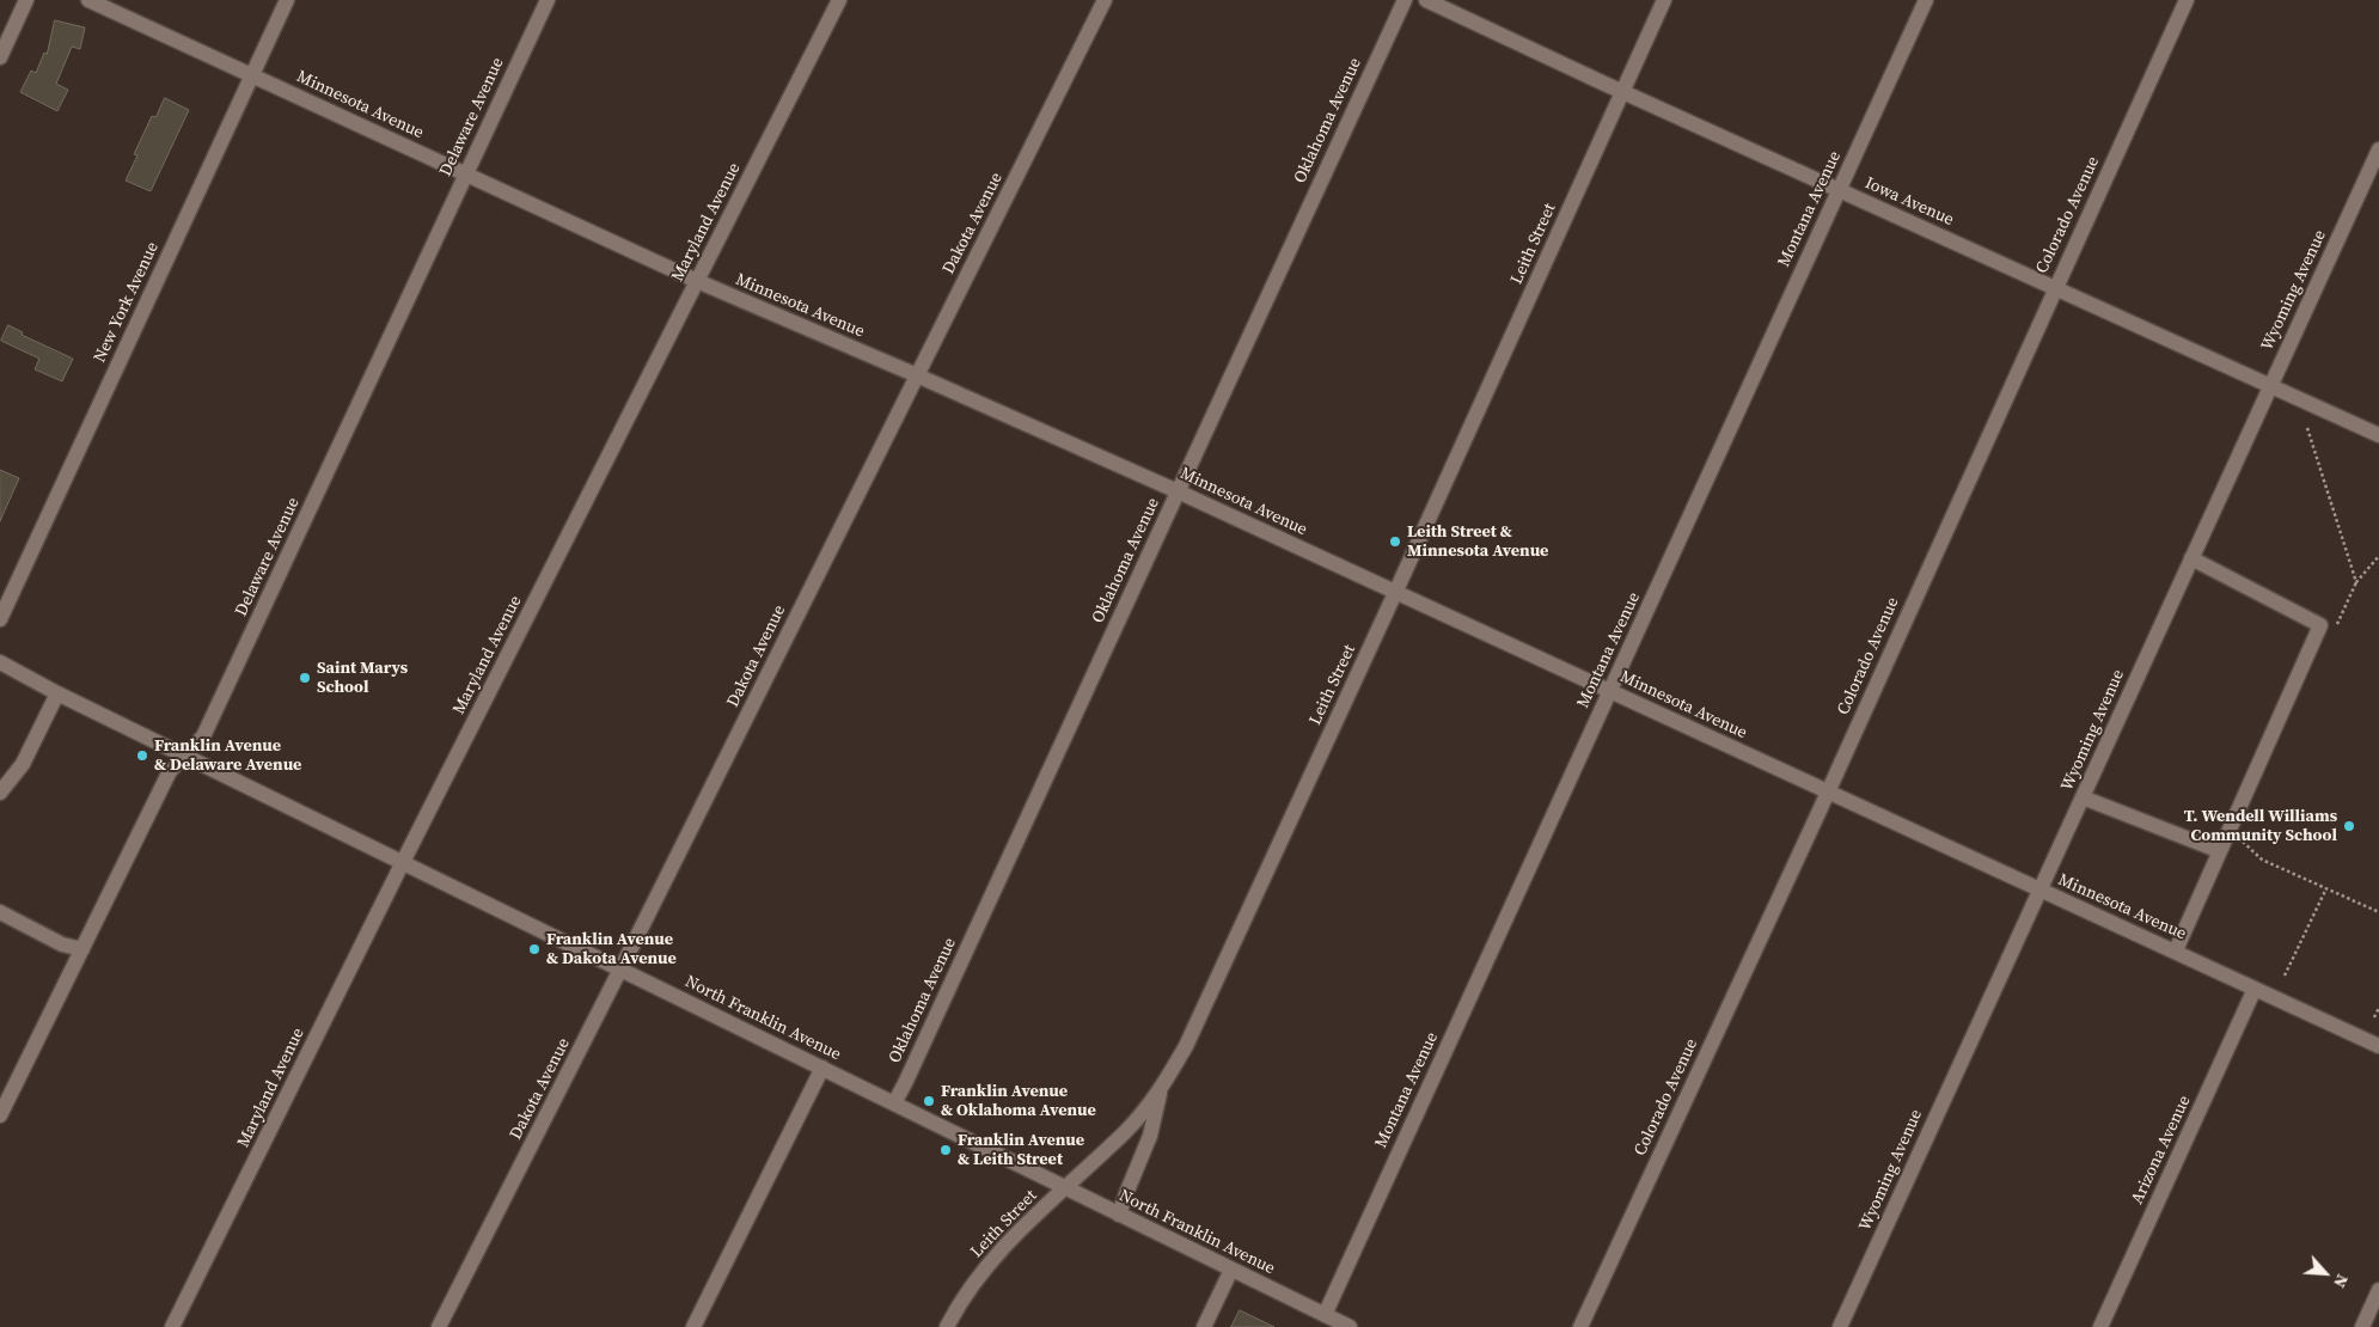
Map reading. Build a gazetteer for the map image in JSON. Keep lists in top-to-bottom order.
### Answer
{
  "streets": {
    "street": [
      "Minnesota Avenue",
      "Delaware Avenue",
      "Oklahoma Avenue",
      "Iowa Avenue",
      "Montana Avenue",
      "Colorado Avenue",
      "Maryland Avenue",
      "Dakota Avenue",
      "Leith Street",
      "Wyoming Avenue",
      "New York Avenue",
      "North Franklin Avenue",
      "Arizona Avenue"
    ]
  },
  "crossings": [
    ["Minnesota Avenue", "Delaware Avenue"],
    ["Minnesota Avenue", "Oklahoma Avenue"],
    ["Minnesota Avenue", "Montana Avenue"],
    ["Minnesota Avenue", "Colorado Avenue"],
    ["Minnesota Avenue", "Maryland Avenue"],
    ["Minnesota Avenue", "Dakota Avenue"],
    ["Minnesota Avenue", "Leith Street"],
    ["Minnesota Avenue", "Wyoming Avenue"],
    ["Minnesota Avenue", "New York Avenue"],
    ["Minnesota Avenue", "Arizona Avenue"],
    ["Delaware Avenue", "North Franklin Avenue"],
    ["Oklahoma Avenue", "North Franklin Avenue"],
    ["Iowa Avenue", "Montana Avenue"],
    ["Iowa Avenue", "Colorado Avenue"],
    ["Iowa Avenue", "Leith Street"],
    ["Iowa Avenue", "Wyoming Avenue"],
    ["Montana Avenue", "North Franklin Avenue"],
    ["Maryland Avenue", "North Franklin Avenue"],
    ["Dakota Avenue", "North Franklin Avenue"],
    ["Leith Street", "North Franklin Avenue"]
  ],
  "places": [
    "Leith Street & Minnesota Avenue",
    "Saint Marys School",
    "Franklin Avenue & Delaware Avenue",
    "T. Wendell Williams Community School",
    "Franklin Avenue & Dakota Avenue",
    "Franklin Avenue & Oklahoma Avenue",
    "Franklin Avenue & Leith Street"
  ],
  "north": "bottom right"
}
